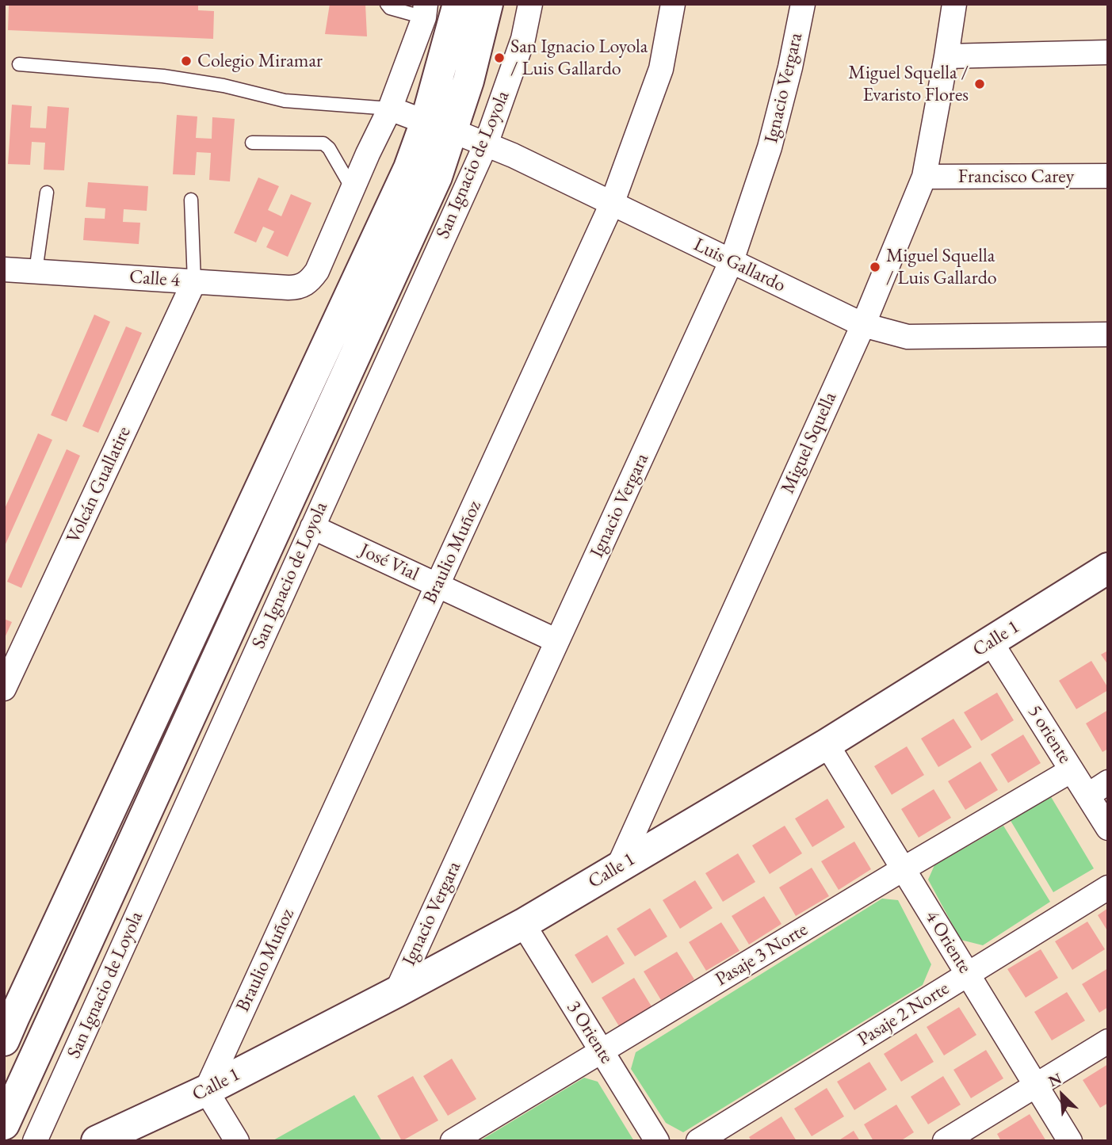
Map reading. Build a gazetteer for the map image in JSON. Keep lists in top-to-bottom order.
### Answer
{
  "streets": {
    "main road": ["San Ignacio de Loyola", "Calle 1"],
    "street": [
      "Ignacio Vergara",
      "Francisco Carey",
      "Luis Gallardo",
      "Calle 4",
      "Miguel Squella",
      "Volcán Guallatire",
      "Braulio Muñoz",
      "José Vial",
      "5 oriente",
      "4 Oriente",
      "Pasaje 3 Norte",
      "Pasaje 2 Norte",
      "3 Oriente"
    ]
  },
  "crossings": [
    ["Ignacio Vergara", "Luis Gallardo"],
    ["Ignacio Vergara", "José Vial"],
    ["Ignacio Vergara", "Calle 1"],
    ["San Ignacio de Loyola", "Luis Gallardo"],
    ["San Ignacio de Loyola", "José Vial"],
    ["Francisco Carey", "Miguel Squella"],
    ["Luis Gallardo", "Miguel Squella"],
    ["Luis Gallardo", "Braulio Muñoz"],
    ["Calle 4", "Volcán Guallatire"],
    ["Miguel Squella", "Calle 1"],
    ["Braulio Muñoz", "José Vial"],
    ["Braulio Muñoz", "Calle 1"],
    ["Calle 1", "5 oriente"],
    ["Calle 1", "4 Oriente"],
    ["Calle 1", "3 Oriente"],
    ["5 oriente", "Pasaje 3 Norte"],
    ["4 Oriente", "Pasaje 3 Norte"],
    ["4 Oriente", "Pasaje 2 Norte"],
    ["Pasaje 3 Norte", "3 Oriente"]
  ],
  "places": [
    "San Ignacio Loyola / Luis Gallardo",
    "Colegio Miramar",
    "Miguel Squella / Evaristo Flores",
    "Miguel Squella / Luis Gallardo"
  ],
  "north": "top left"
}
